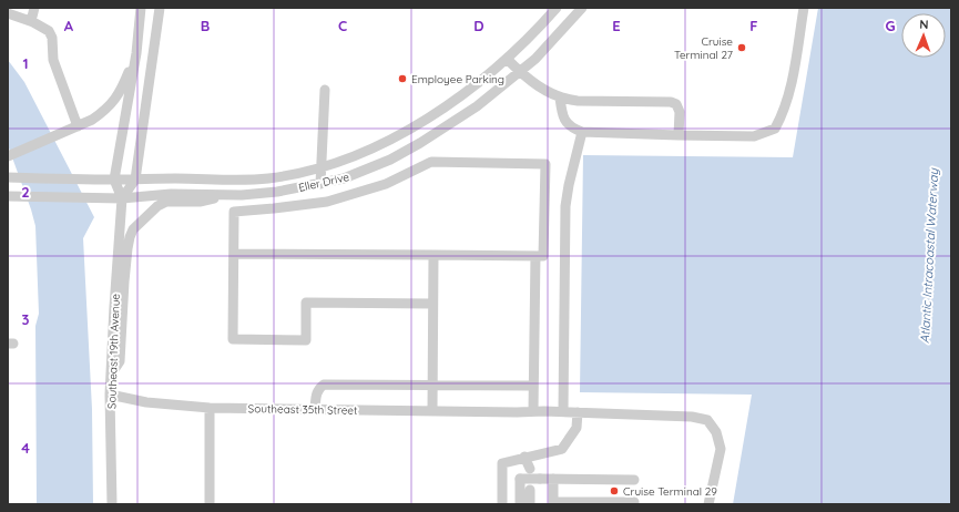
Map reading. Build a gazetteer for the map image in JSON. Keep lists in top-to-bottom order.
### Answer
{
  "streets": {
    "street": ["Eller Drive", "Southeast 19th Avenue", "Southeast 35th Street"]
  },
  "crossings": [
    ["Eller Drive", "Southeast 19th Avenue"],
    ["Southeast 19th Avenue", "Southeast 35th Street"]
  ],
  "water": ["Atlantic Intracoastal Waterway"],
  "places": ["Cruise Terminal 27", "Employee Parking", "Cruise Terminal 29"],
  "north": "top",
  "grid": {
    "columns": [
      "A",
      "B",
      "C",
      "D",
      "E",
      "F",
      "G"
    ],
    "rows": [
      "1",
      "2",
      "3",
      "4"
    ]
  }
}
